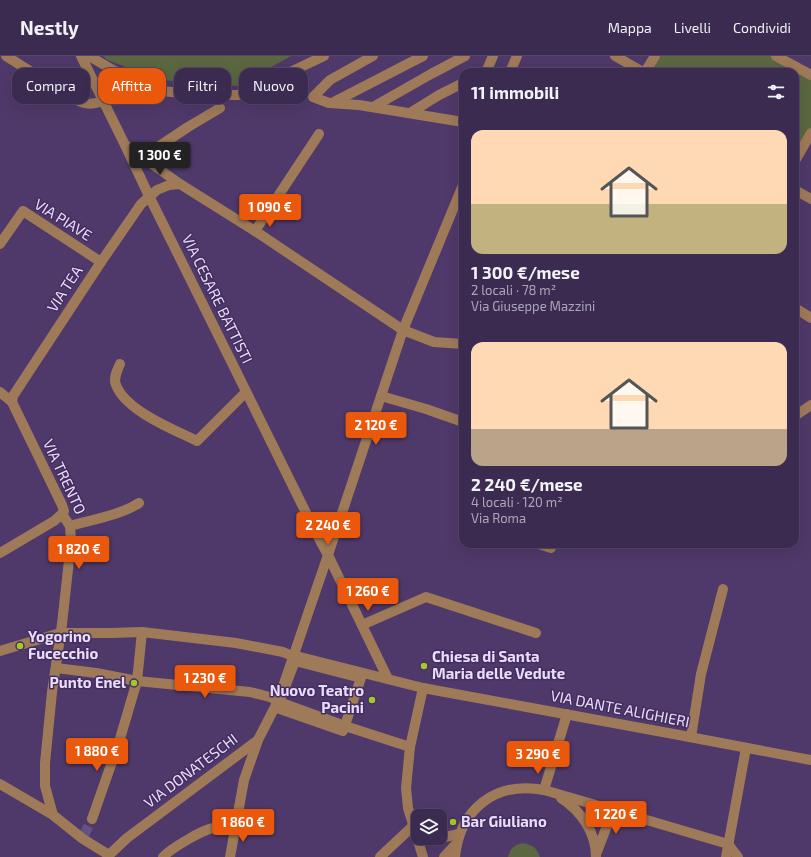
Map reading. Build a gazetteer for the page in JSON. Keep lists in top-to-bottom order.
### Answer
{
  "streets": {
    "street": [
      "VIA PIAVE",
      "VIA TEA",
      "VIA CESARE BATTISTI",
      "VIA TRENTO",
      "VIA DANTE ALIGHIERI",
      "VIA DONATESCHI"
    ]
  },
  "crossings": [
    ["VIA PIAVE", "VIA TEA"],
    ["VIA TEA", "VIA CESARE BATTISTI"],
    ["VIA TEA", "VIA TRENTO"],
    ["VIA CESARE BATTISTI", "VIA DANTE ALIGHIERI"],
    ["VIA TRENTO", "VIA DANTE ALIGHIERI"]
  ],
  "places": [
    "Yogorino Fucecchio",
    "Chiesa di Santa Maria delle Vedute",
    "Punto Enel",
    "Nuovo Teatro Pacini",
    "Bar Giuliano"
  ],
  "page": {
    "header": "Nestly",
    "nav": ["Mappa", "Livelli", "Condividi"],
    "chip": [
      "Compra",
      "Affitta",
      "Filtri",
      "Nuovo"
    ],
    "heading": "11 immobili",
    "list": [
      {
        "name": "1 300 €/mese",
        "note": "2 locali · 78 m² · Via Giuseppe Mazzini"
      },
      {
        "name": "2 240 €/mese",
        "note": "4 locali · 120 m² · Via Roma"
      }
    ],
    "price": [
      "1 300 €",
      "1 090 €",
      "2 120 €",
      "2 240 €",
      "1 820 €",
      "1 260 €",
      "1 230 €",
      "1 880 €",
      "3 290 €",
      "1 220 €",
      "1 860 €"
    ]
  }
}
